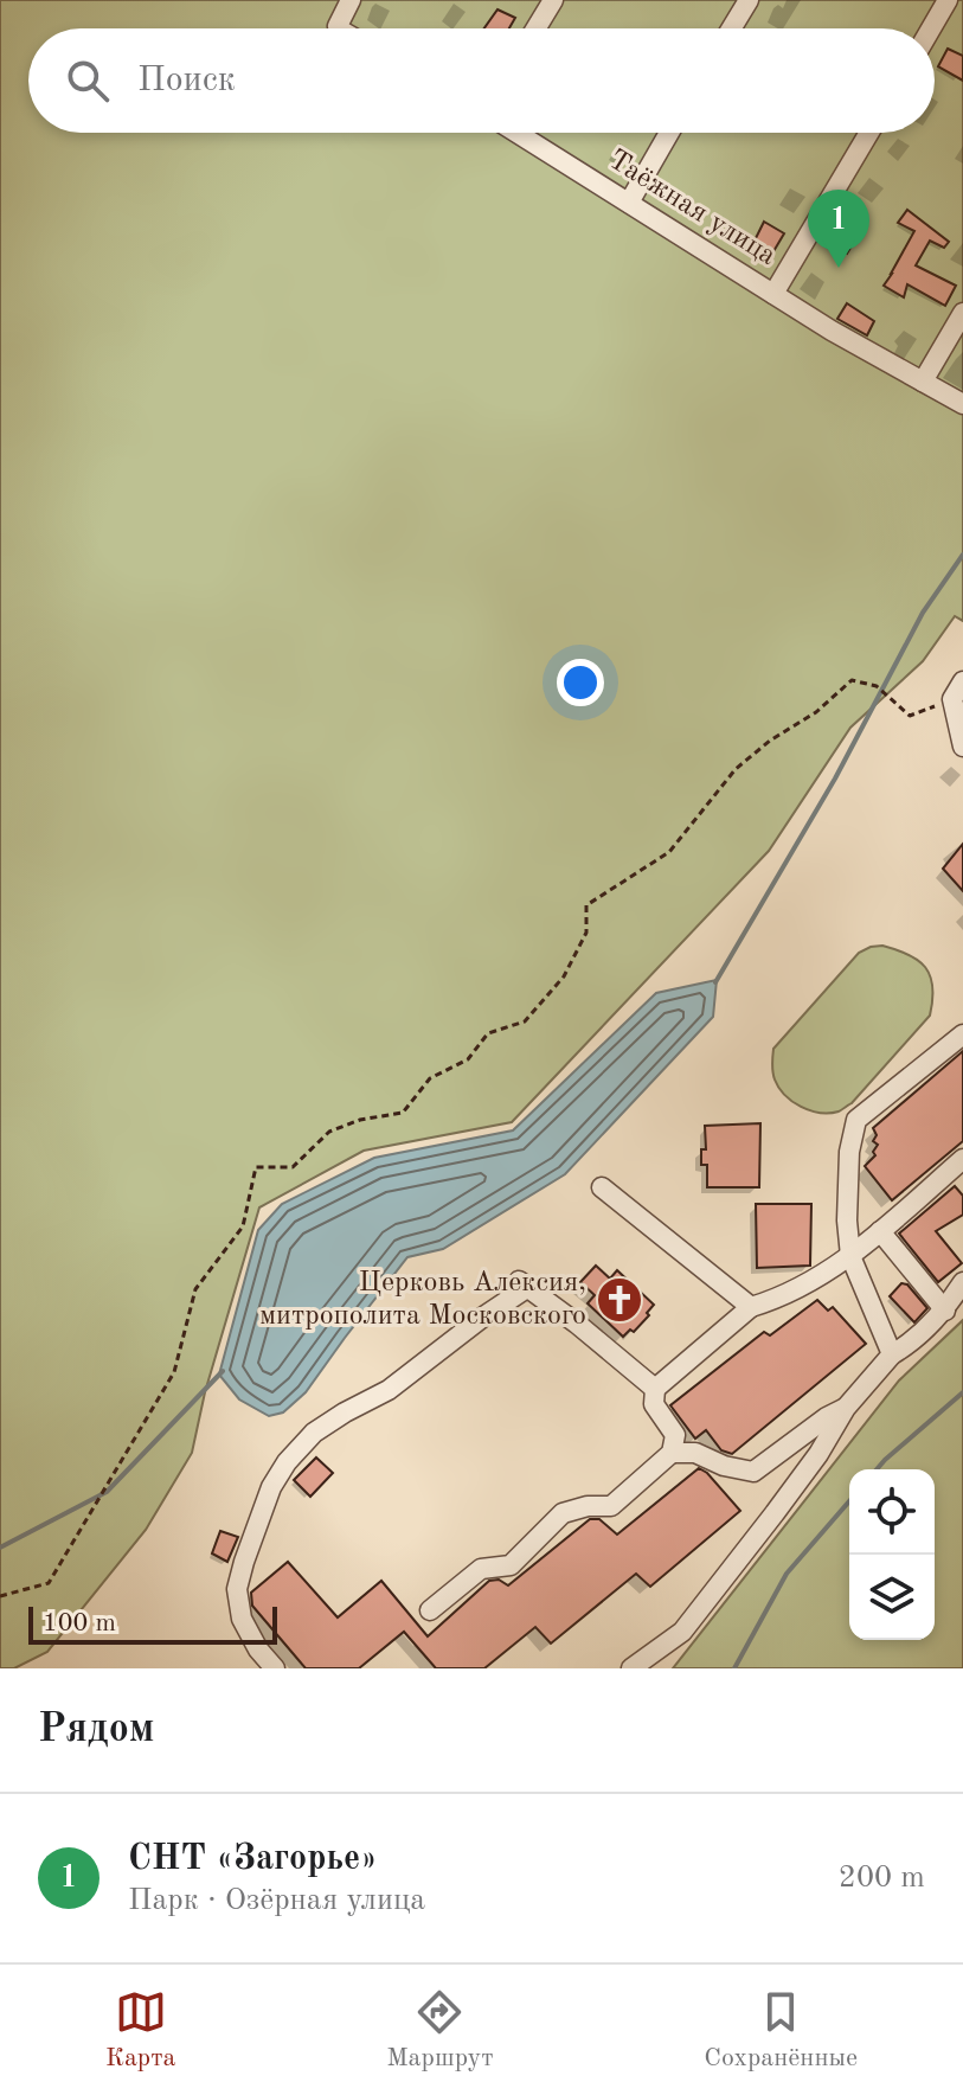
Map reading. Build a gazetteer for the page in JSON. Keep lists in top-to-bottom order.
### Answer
{
  "streets": {
    "street": ["Таёжная улица"]
  },
  "places": {
    "church": ["Церковь Алексия, митрополита Московского"]
  },
  "scale_bar": "100 m",
  "page": {
    "search": "Поиск",
    "pins": "1",
    "scale": "100 m",
    "heading": "Рядом",
    "list": [
      {
        "mark": "1",
        "name": "СНТ «Загорье»",
        "note": "Парк · Озёрная улица",
        "value": "200 m"
      }
    ],
    "nav": ["Карта", "Маршрут", "Сохранённые"]
  }
}
